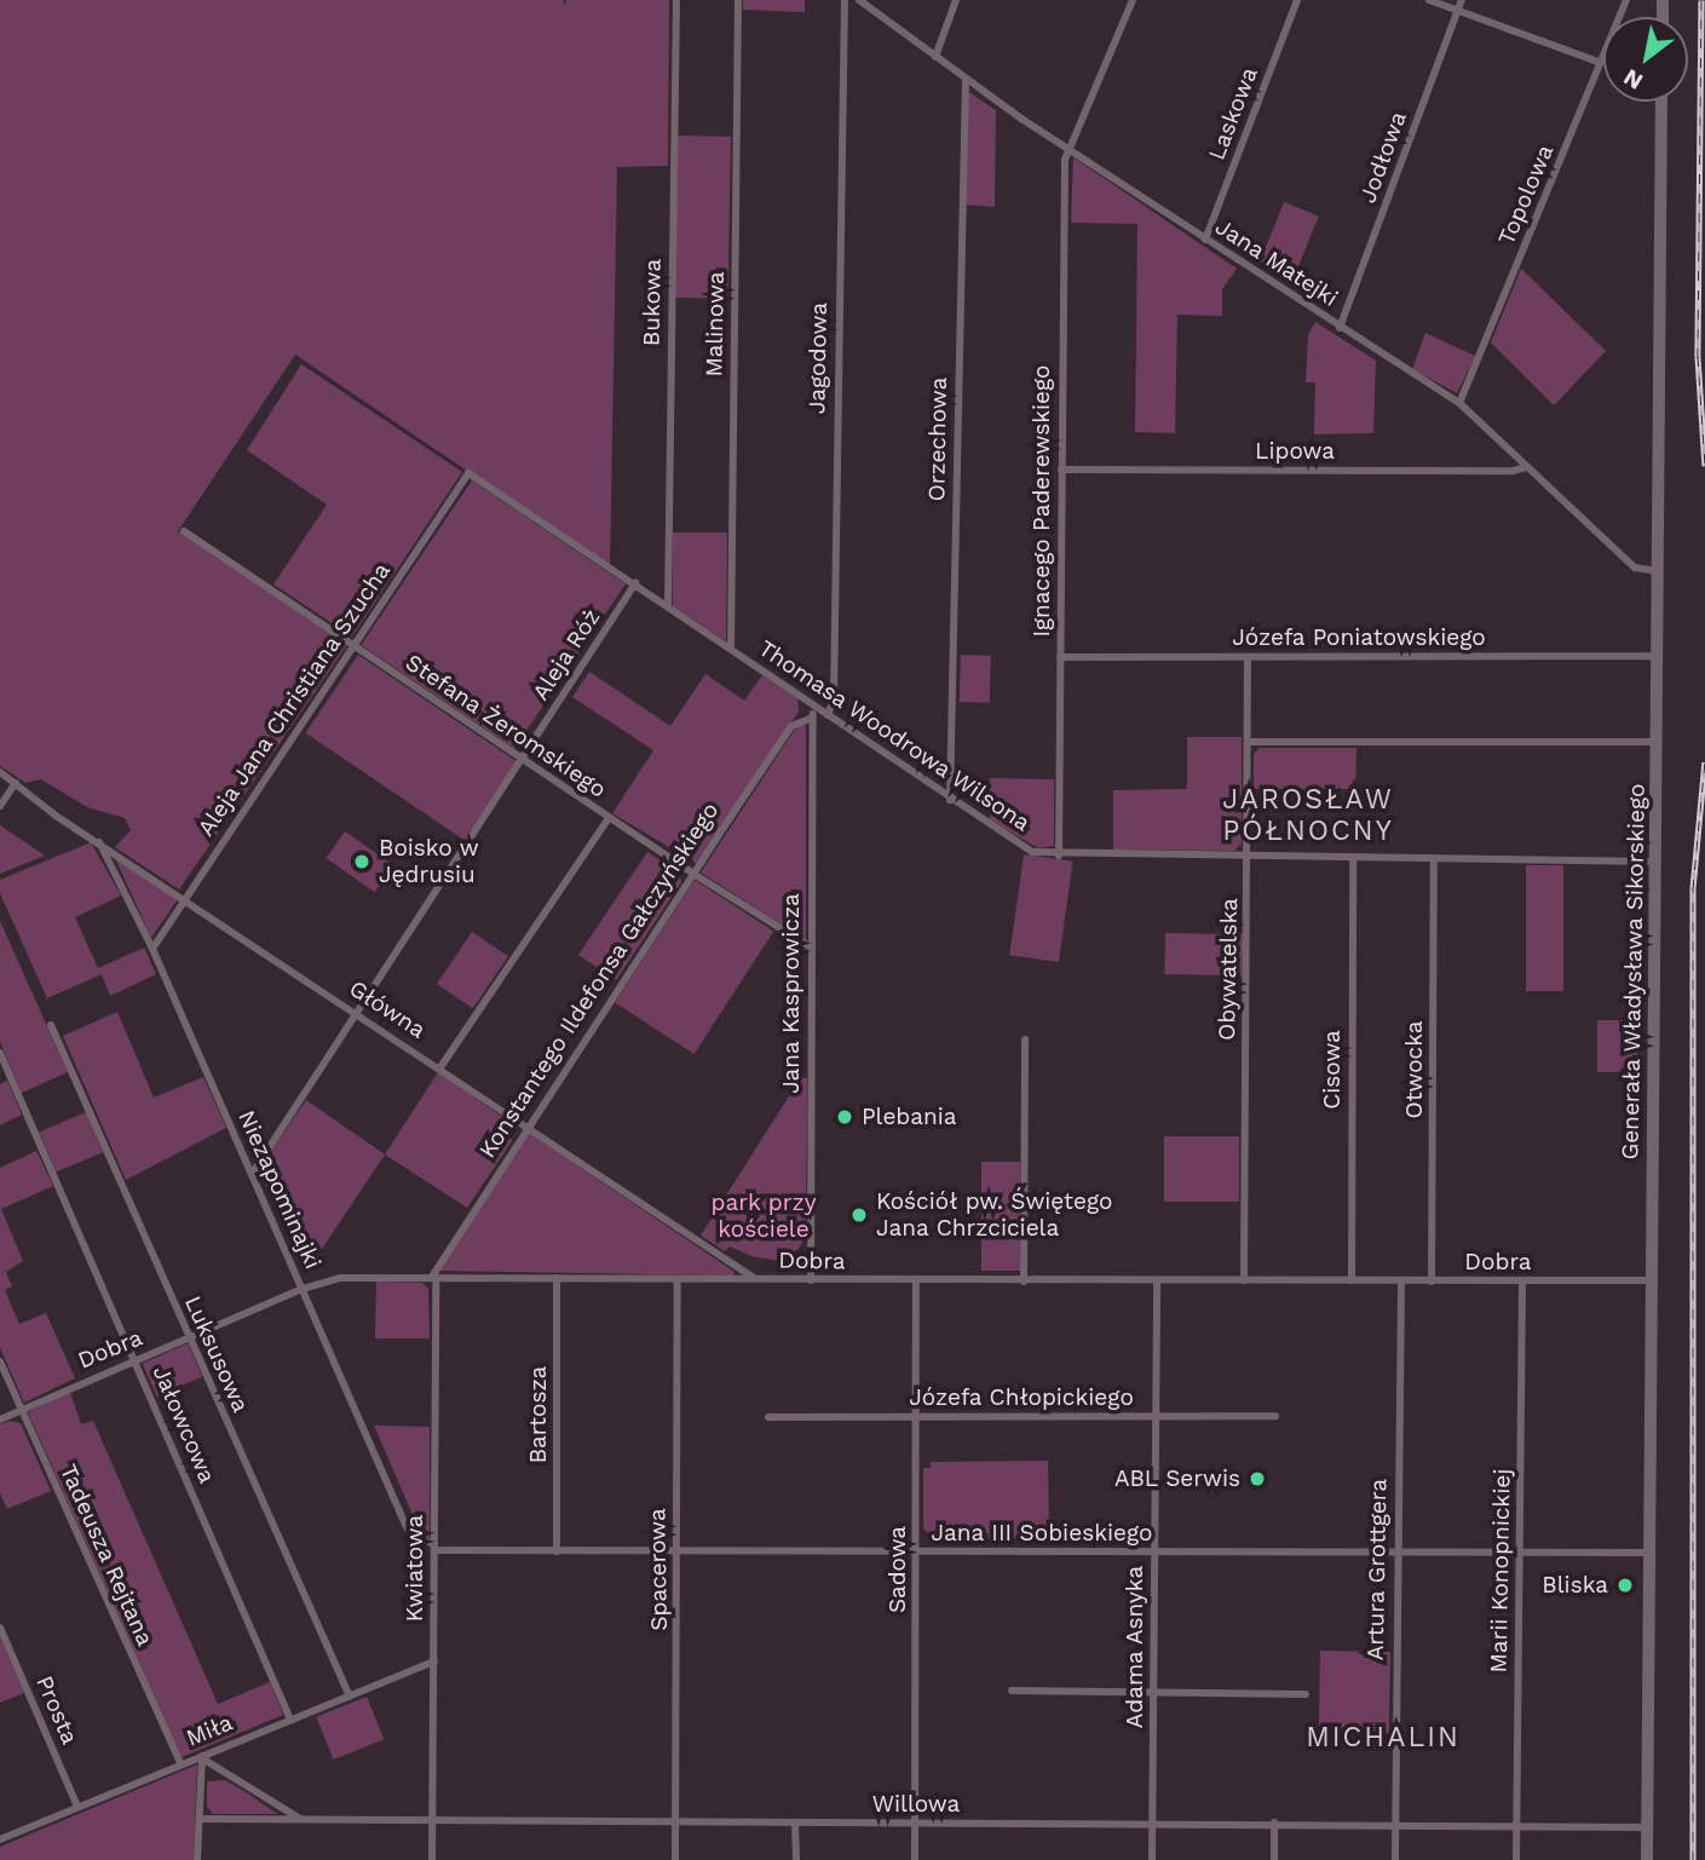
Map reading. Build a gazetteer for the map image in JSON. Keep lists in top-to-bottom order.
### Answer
{
  "streets": {
    "main road": ["Generała Władysława Sikorskiego"],
    "street": [
      "Laskowa",
      "Jodłowa",
      "Topolowa",
      "Jana Matejki",
      "Bukowa",
      "Malinowa",
      "Jagodowa",
      "Orzechowa",
      "Lipowa",
      "Ignacego Paderewskiego",
      "Józefa Poniatowskiego",
      "Aleja Róż",
      "Aleja Jana Christiana Szucha",
      "Stefana Żeromskiego",
      "Thomasa Woodrowa Wilsona",
      "Obywatelska",
      "Konstantego Ildefonsa Gałczyńskiego",
      "Jana Kasprowicza",
      "Główna",
      "Cisowa",
      "Otwocka",
      "Niezapominajki",
      "Dobra",
      "Luksusowa",
      "Józefa Chłopickiego",
      "Bartosza",
      "Jałowcowa",
      "Jana III Sobieskiego",
      "Tadeusza Rejtana",
      "Kwiatowa",
      "Spacerowa",
      "Sadowa",
      "Artura Grottgera",
      "Marii Konopnickiej",
      "Adama Asnyka",
      "Prosta",
      "Miła",
      "Willowa"
    ]
  },
  "crossings": [
    ["Laskowa", "Jana Matejki"],
    ["Jodłowa", "Jana Matejki"],
    ["Topolowa", "Jana Matejki"],
    ["Jana Matejki", "Orzechowa"],
    ["Jana Matejki", "Lipowa"],
    ["Jana Matejki", "Ignacego Paderewskiego"],
    ["Jana Matejki", "Generała Władysława Sikorskiego"],
    ["Bukowa", "Thomasa Woodrowa Wilsona"],
    ["Malinowa", "Thomasa Woodrowa Wilsona"],
    ["Jagodowa", "Thomasa Woodrowa Wilsona"],
    ["Orzechowa", "Thomasa Woodrowa Wilsona"],
    ["Lipowa", "Ignacego Paderewskiego"],
    ["Ignacego Paderewskiego", "Józefa Poniatowskiego"],
    ["Ignacego Paderewskiego", "Thomasa Woodrowa Wilsona"],
    ["Józefa Poniatowskiego", "Obywatelska"],
    ["Józefa Poniatowskiego", "Generała Władysława Sikorskiego"],
    ["Aleja Róż", "Stefana Żeromskiego"],
    ["Aleja Róż", "Thomasa Woodrowa Wilsona"],
    ["Aleja Róż", "Główna"],
    ["Aleja Róż", "Niezapominajki"],
    ["Aleja Jana Christiana Szucha", "Stefana Żeromskiego"],
    ["Aleja Jana Christiana Szucha", "Thomasa Woodrowa Wilsona"],
    ["Aleja Jana Christiana Szucha", "Główna"],
    ["Aleja Jana Christiana Szucha", "Niezapominajki"],
    ["Stefana Żeromskiego", "Konstantego Ildefonsa Gałczyńskiego"],
    ["Stefana Żeromskiego", "Jana Kasprowicza"],
    ["Thomasa Woodrowa Wilsona", "Obywatelska"],
    ["Thomasa Woodrowa Wilsona", "Generała Władysława Sikorskiego"],
    ["Thomasa Woodrowa Wilsona", "Jana Kasprowicza"],
    ["Thomasa Woodrowa Wilsona", "Cisowa"],
    ["Thomasa Woodrowa Wilsona", "Otwocka"],
    ["Obywatelska", "Dobra"],
    ["Generała Władysława Sikorskiego", "Dobra"],
    ["Generała Władysława Sikorskiego", "Jana III Sobieskiego"],
    ["Generała Władysława Sikorskiego", "Willowa"],
    ["Konstantego Ildefonsa Gałczyńskiego", "Jana Kasprowicza"],
    ["Konstantego Ildefonsa Gałczyńskiego", "Główna"],
    ["Konstantego Ildefonsa Gałczyńskiego", "Dobra"],
    ["Konstantego Ildefonsa Gałczyńskiego", "Kwiatowa"],
    ["Jana Kasprowicza", "Dobra"],
    ["Główna", "Niezapominajki"],
    ["Główna", "Dobra"],
    ["Cisowa", "Dobra"],
    ["Otwocka", "Dobra"],
    ["Niezapominajki", "Dobra"],
    ["Niezapominajki", "Jana III Sobieskiego"],
    ["Niezapominajki", "Kwiatowa"],
    ["Dobra", "Luksusowa"],
    ["Dobra", "Bartosza"],
    ["Dobra", "Jałowcowa"],
    ["Dobra", "Tadeusza Rejtana"],
    ["Dobra", "Kwiatowa"],
    ["Dobra", "Spacerowa"],
    ["Dobra", "Sadowa"],
    ["Dobra", "Artura Grottgera"],
    ["Dobra", "Marii Konopnickiej"],
    ["Dobra", "Adama Asnyka"],
    ["Luksusowa", "Miła"],
    ["Józefa Chłopickiego", "Sadowa"],
    ["Józefa Chłopickiego", "Adama Asnyka"],
    ["Bartosza", "Jana III Sobieskiego"],
    ["Jałowcowa", "Miła"],
    ["Jana III Sobieskiego", "Kwiatowa"],
    ["Jana III Sobieskiego", "Spacerowa"],
    ["Jana III Sobieskiego", "Sadowa"],
    ["Jana III Sobieskiego", "Artura Grottgera"],
    ["Jana III Sobieskiego", "Marii Konopnickiej"],
    ["Jana III Sobieskiego", "Adama Asnyka"],
    ["Tadeusza Rejtana", "Miła"],
    ["Kwiatowa", "Miła"],
    ["Kwiatowa", "Willowa"],
    ["Spacerowa", "Willowa"],
    ["Sadowa", "Willowa"],
    ["Artura Grottgera", "Willowa"],
    ["Marii Konopnickiej", "Willowa"],
    ["Adama Asnyka", "Willowa"],
    ["Prosta", "Miła"]
  ],
  "districts": ["JAROSŁAW PÓŁNOCNY", "MICHALIN"],
  "parks": ["park przy kościele"],
  "places": [
    "Boisko w Jędrusiu",
    "Plebania",
    "Kościół pw. Świętego Jana Chrzciciela",
    "ABL Serwis",
    "Bliska"
  ],
  "north": "bottom left"
}
